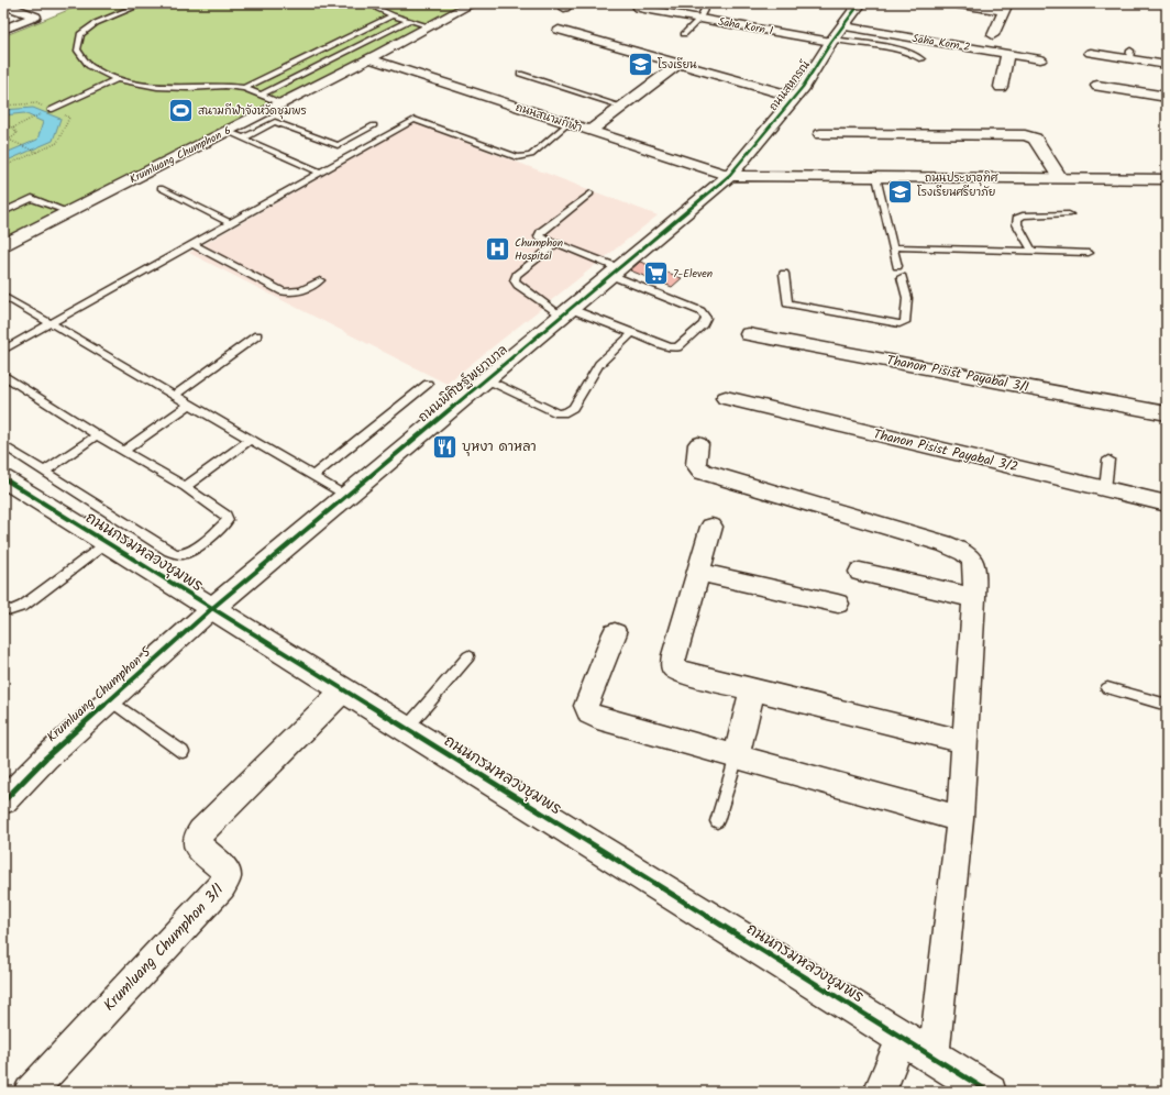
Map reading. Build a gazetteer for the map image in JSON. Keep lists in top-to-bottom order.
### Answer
{
  "streets": {
    "street": [
      "Saha Korn 1",
      "Saha Korn 2",
      "ถนนสหกรณ์",
      "ถนนสนามกีฬา",
      "Krumluang Chumphon 6",
      "ถนนประชาอุทิศ",
      "Thanon Pisist Payabal 3/1",
      "ถนนพิศิษฐ์พยาบาล",
      "Thanon Pisist Payabal 3/2",
      "ถนนกรมหลวงชุมพร",
      "Krumluang Chumphon 5",
      "Krumluang Chumphon 3/1"
    ]
  },
  "crossings": [
    ["Saha Korn 1", "ถนนสหกรณ์"],
    ["Saha Korn 2", "ถนนสหกรณ์"],
    ["ถนนสหกรณ์", "ถนนสนามกีฬา"],
    ["ถนนสหกรณ์", "ถนนประชาอุทิศ"],
    ["ถนนสหกรณ์", "ถนนพิศิษฐ์พยาบาล"],
    ["ถนนสนามกีฬา", "Krumluang Chumphon 6"],
    ["ถนนสนามกีฬา", "ถนนประชาอุทิศ"],
    ["ถนนสนามกีฬา", "ถนนพิศิษฐ์พยาบาล"],
    ["ถนนประชาอุทิศ", "ถนนพิศิษฐ์พยาบาล"],
    ["ถนนพิศิษฐ์พยาบาล", "ถนนกรมหลวงชุมพร"],
    ["ถนนพิศิษฐ์พยาบาล", "Krumluang Chumphon 5"],
    ["ถนนกรมหลวงชุมพร", "Krumluang Chumphon 5"],
    ["ถนนกรมหลวงชุมพร", "Krumluang Chumphon 3/1"]
  ],
  "places": {
    "school or university": ["โรงเรียน", "โรงเรียนศรียาภัย"],
    "sports": ["สนามกีฬาจังหวัดชุมพร"],
    "hospital": ["Chumphon Hospital"],
    "supermarket": ["7-Eleven"],
    "restaurant": ["บุหงา ดาหลา"]
  }
}
